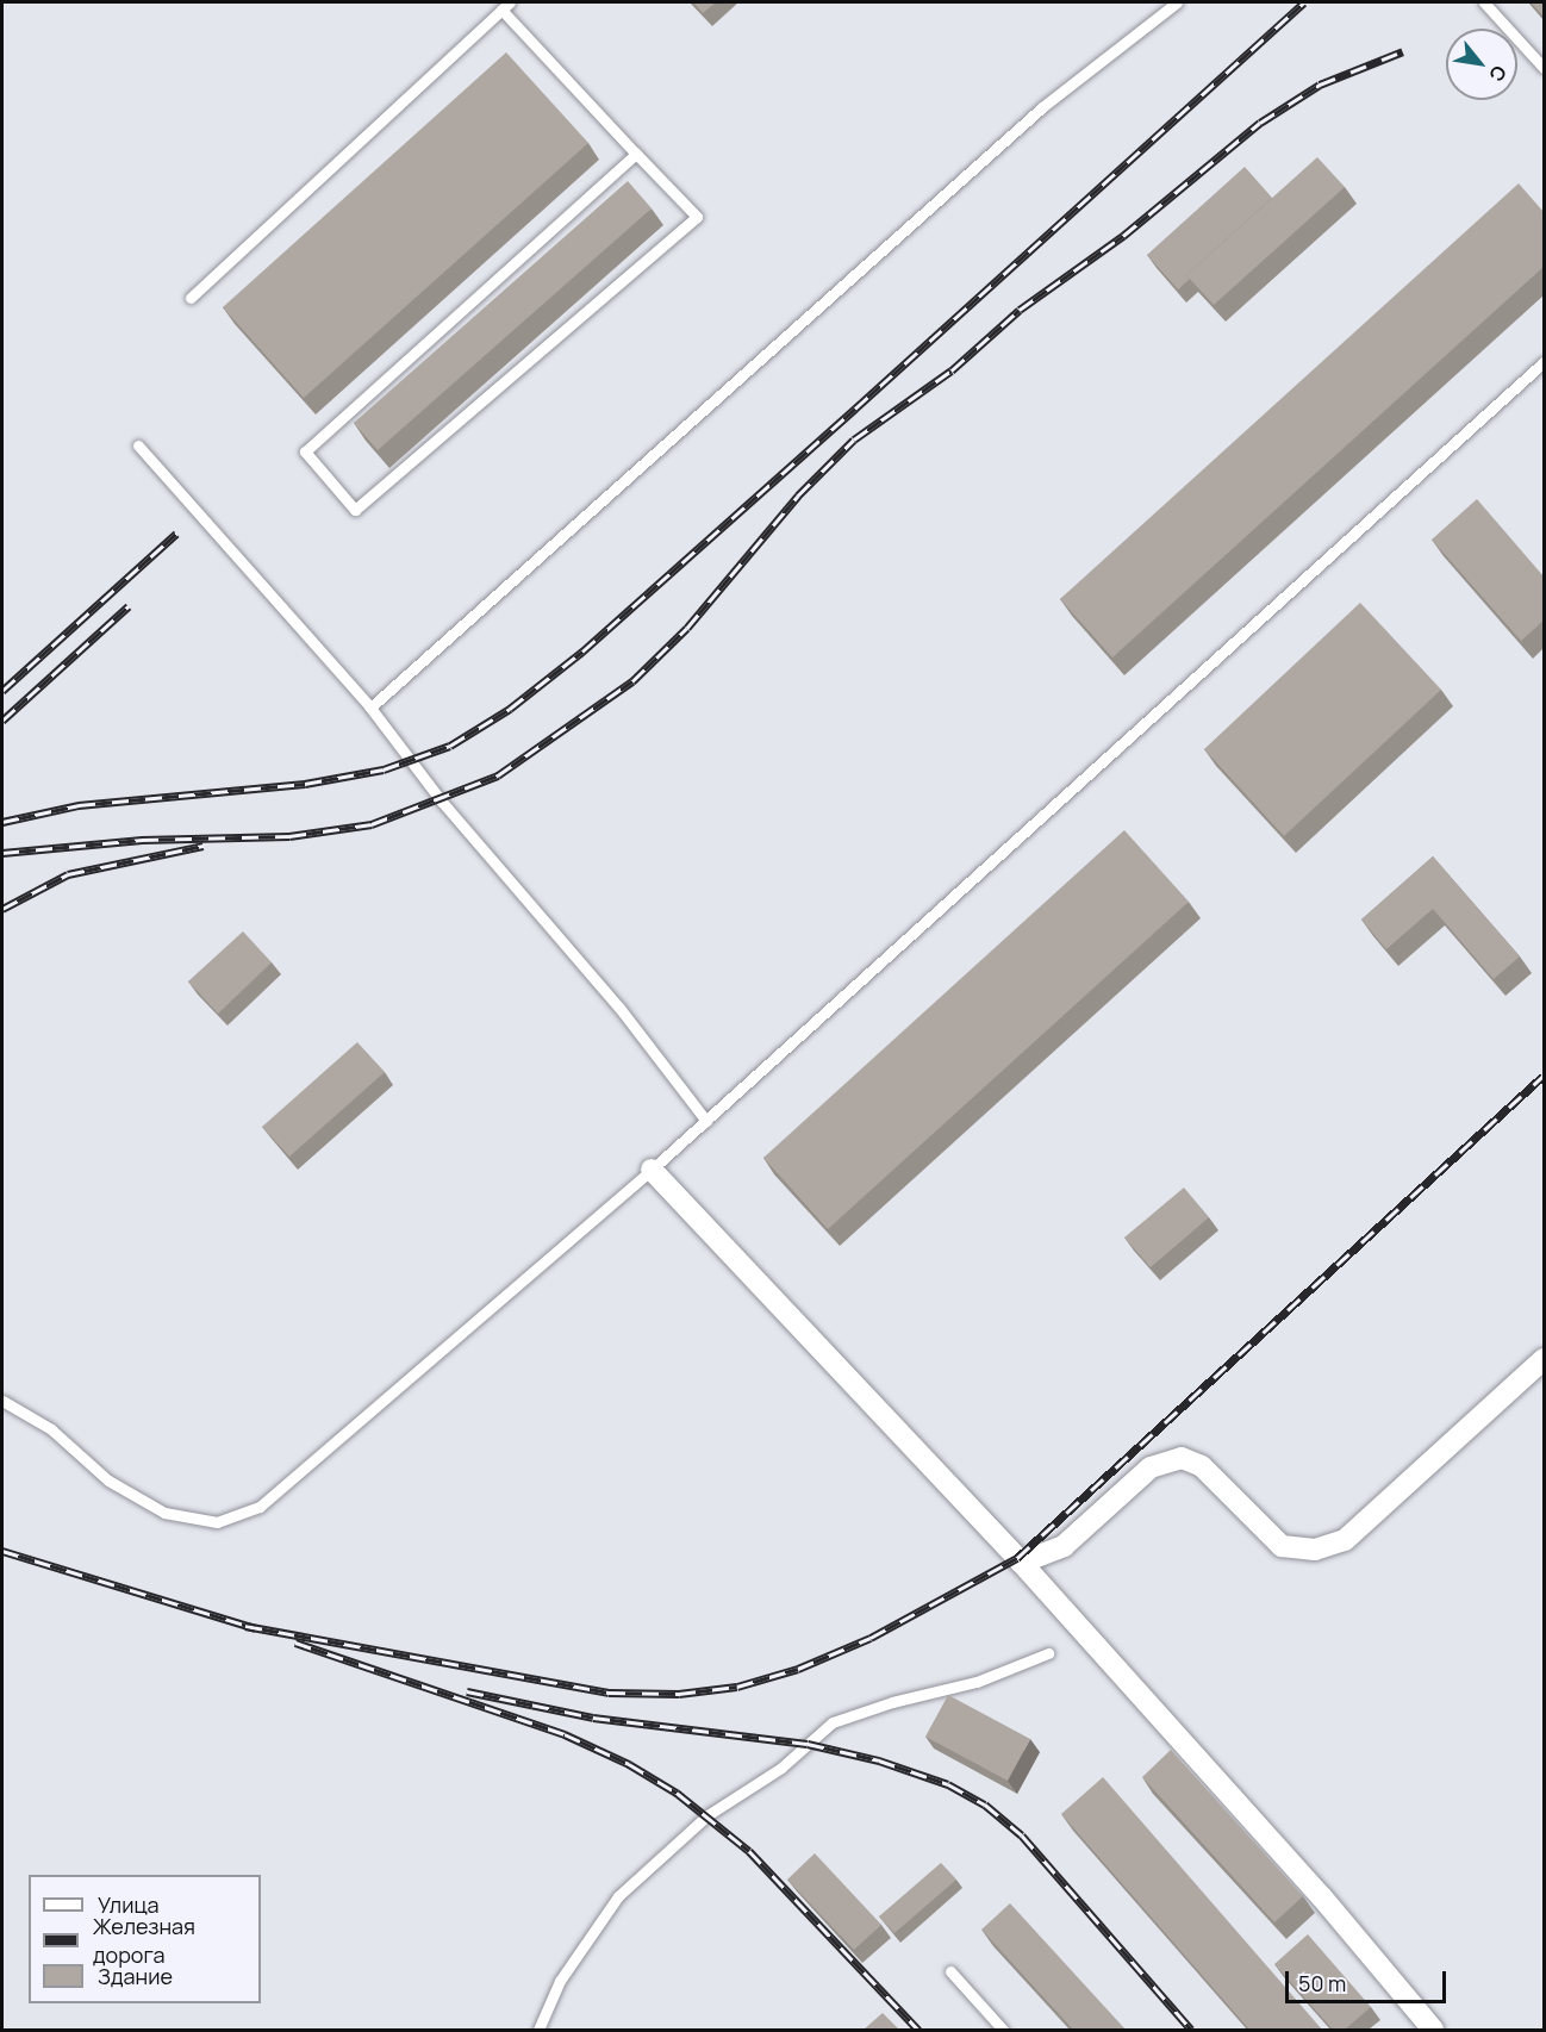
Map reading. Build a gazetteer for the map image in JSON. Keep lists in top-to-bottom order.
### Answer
{
  "legend": ["Улица", "Железная дорога", "Здание"],
  "scale_bar": "50 m",
  "north": "bottom right"
}
